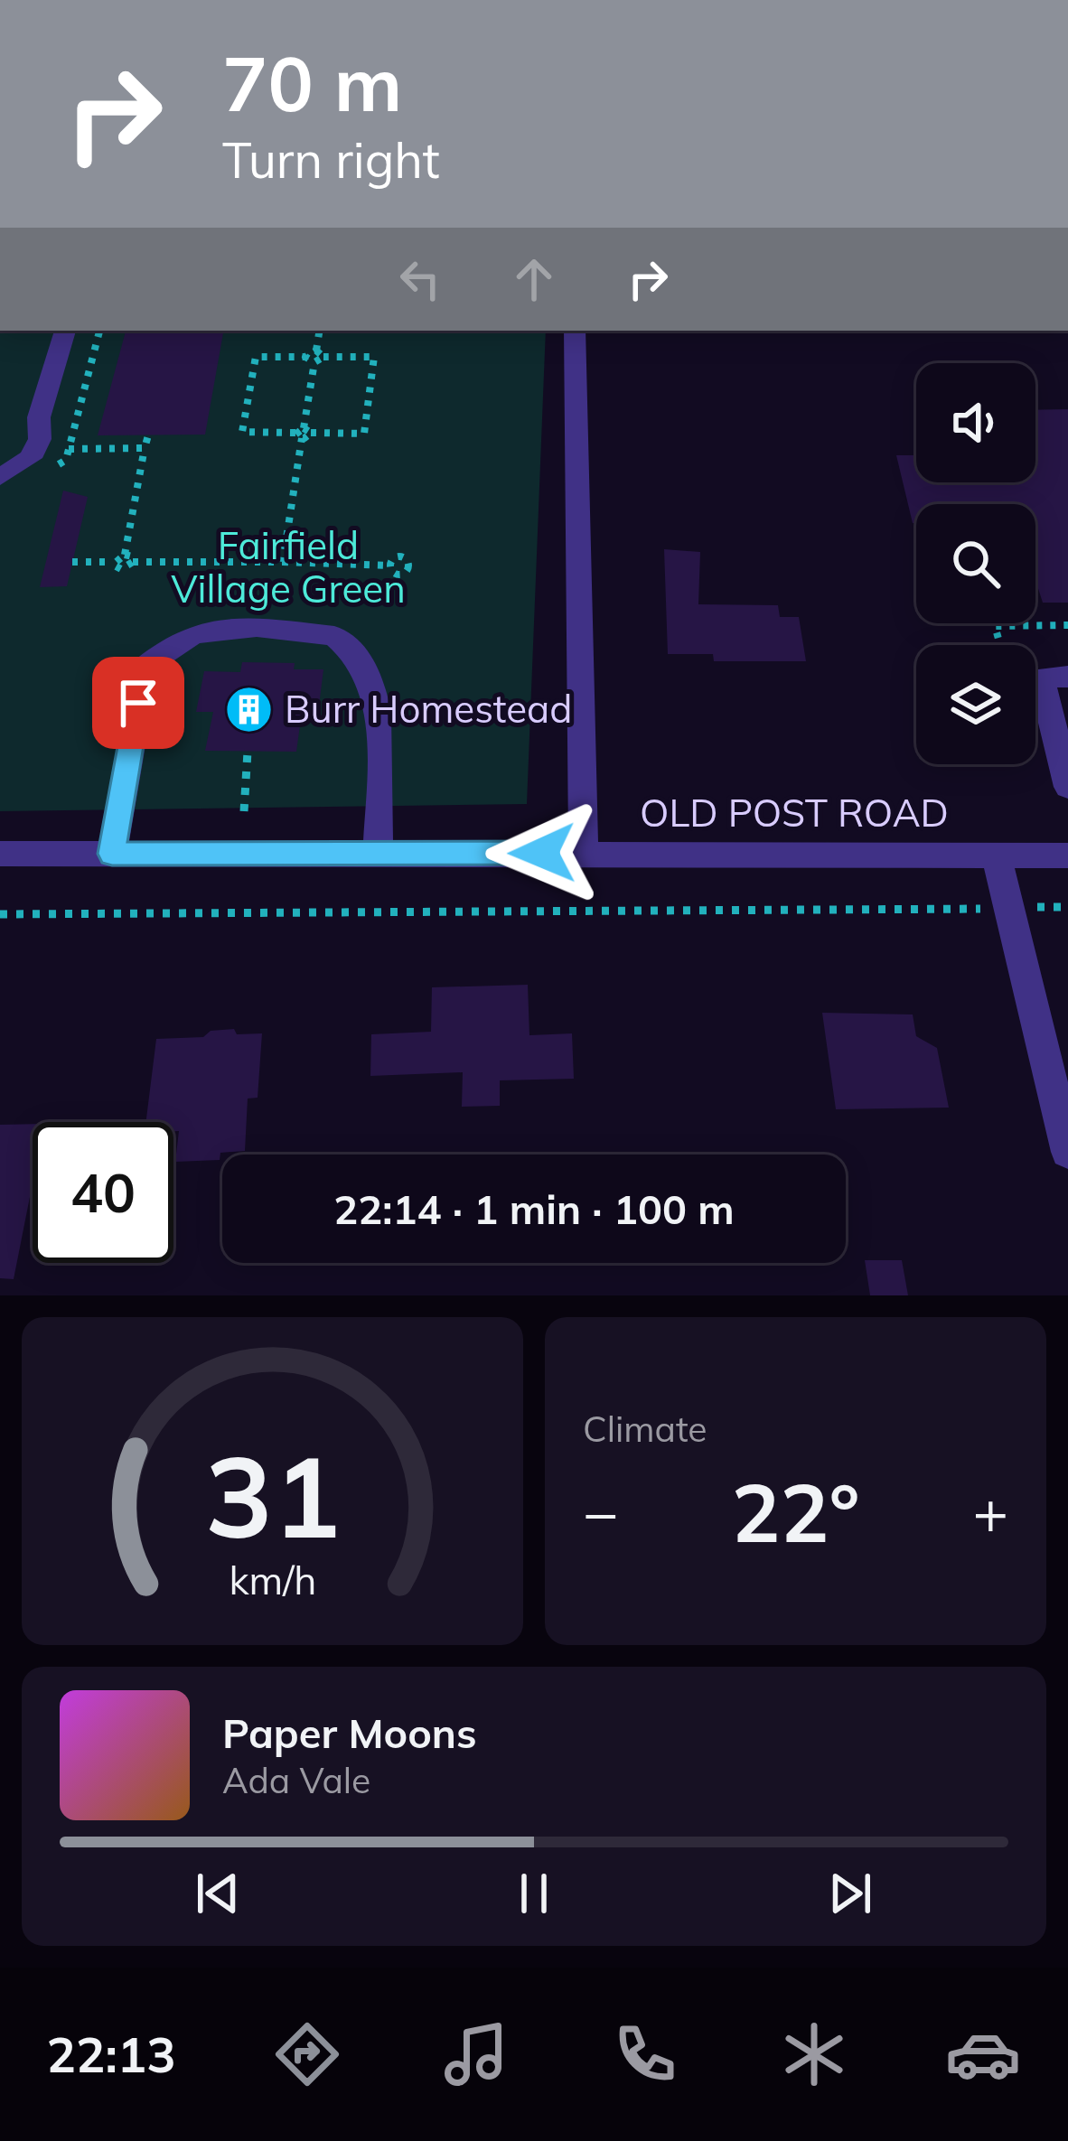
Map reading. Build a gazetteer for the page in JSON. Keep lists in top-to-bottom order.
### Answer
{
  "streets": {
    "street": ["OLD POST ROAD"]
  },
  "parks": ["Fairfield Village Green"],
  "places": {
    "building": ["Burr Homestead"]
  },
  "page": {
    "turn": ["70 m", "Turn right"],
    "limit": "40",
    "trip": "22:14 · 1 min · 100 m",
    "tile": "Climate",
    "heat": ["−", "22°", "+"],
    "song": ["Paper Moons", "Ada Vale"],
    "tabs": "22:13",
    "gauge": ["31", "km/h"]
  }
}
